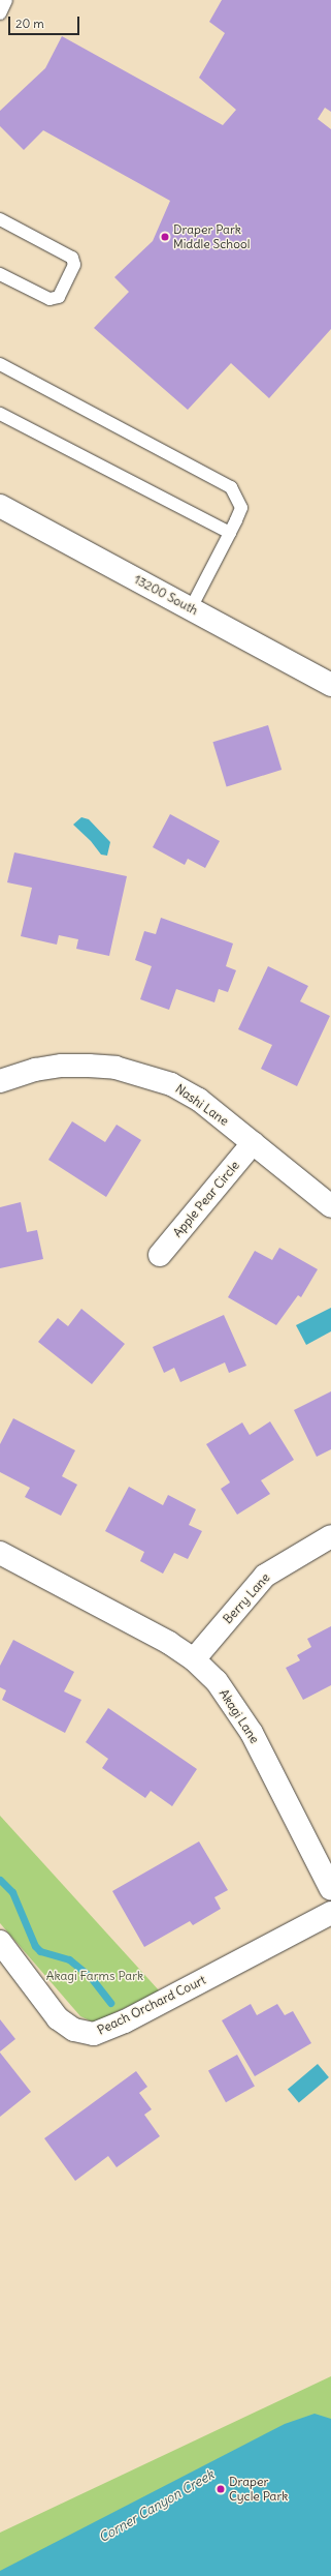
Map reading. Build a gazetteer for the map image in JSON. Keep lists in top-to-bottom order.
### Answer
{
  "streets": {
    "street": [
      "13200 South",
      "Nashi Lane",
      "Apple Pear Circle",
      "Berry Lane",
      "Akagi Lane",
      "Peach Orchard Court"
    ]
  },
  "crossings": [
    ["Nashi Lane", "Apple Pear Circle"],
    ["Berry Lane", "Akagi Lane"]
  ],
  "water": ["Corner Canyon Creek"],
  "parks": ["Akagi Farms Park"],
  "places": ["Draper Park Middle School", "Draper Cycle Park"],
  "scale_bar": "20 m"
}
